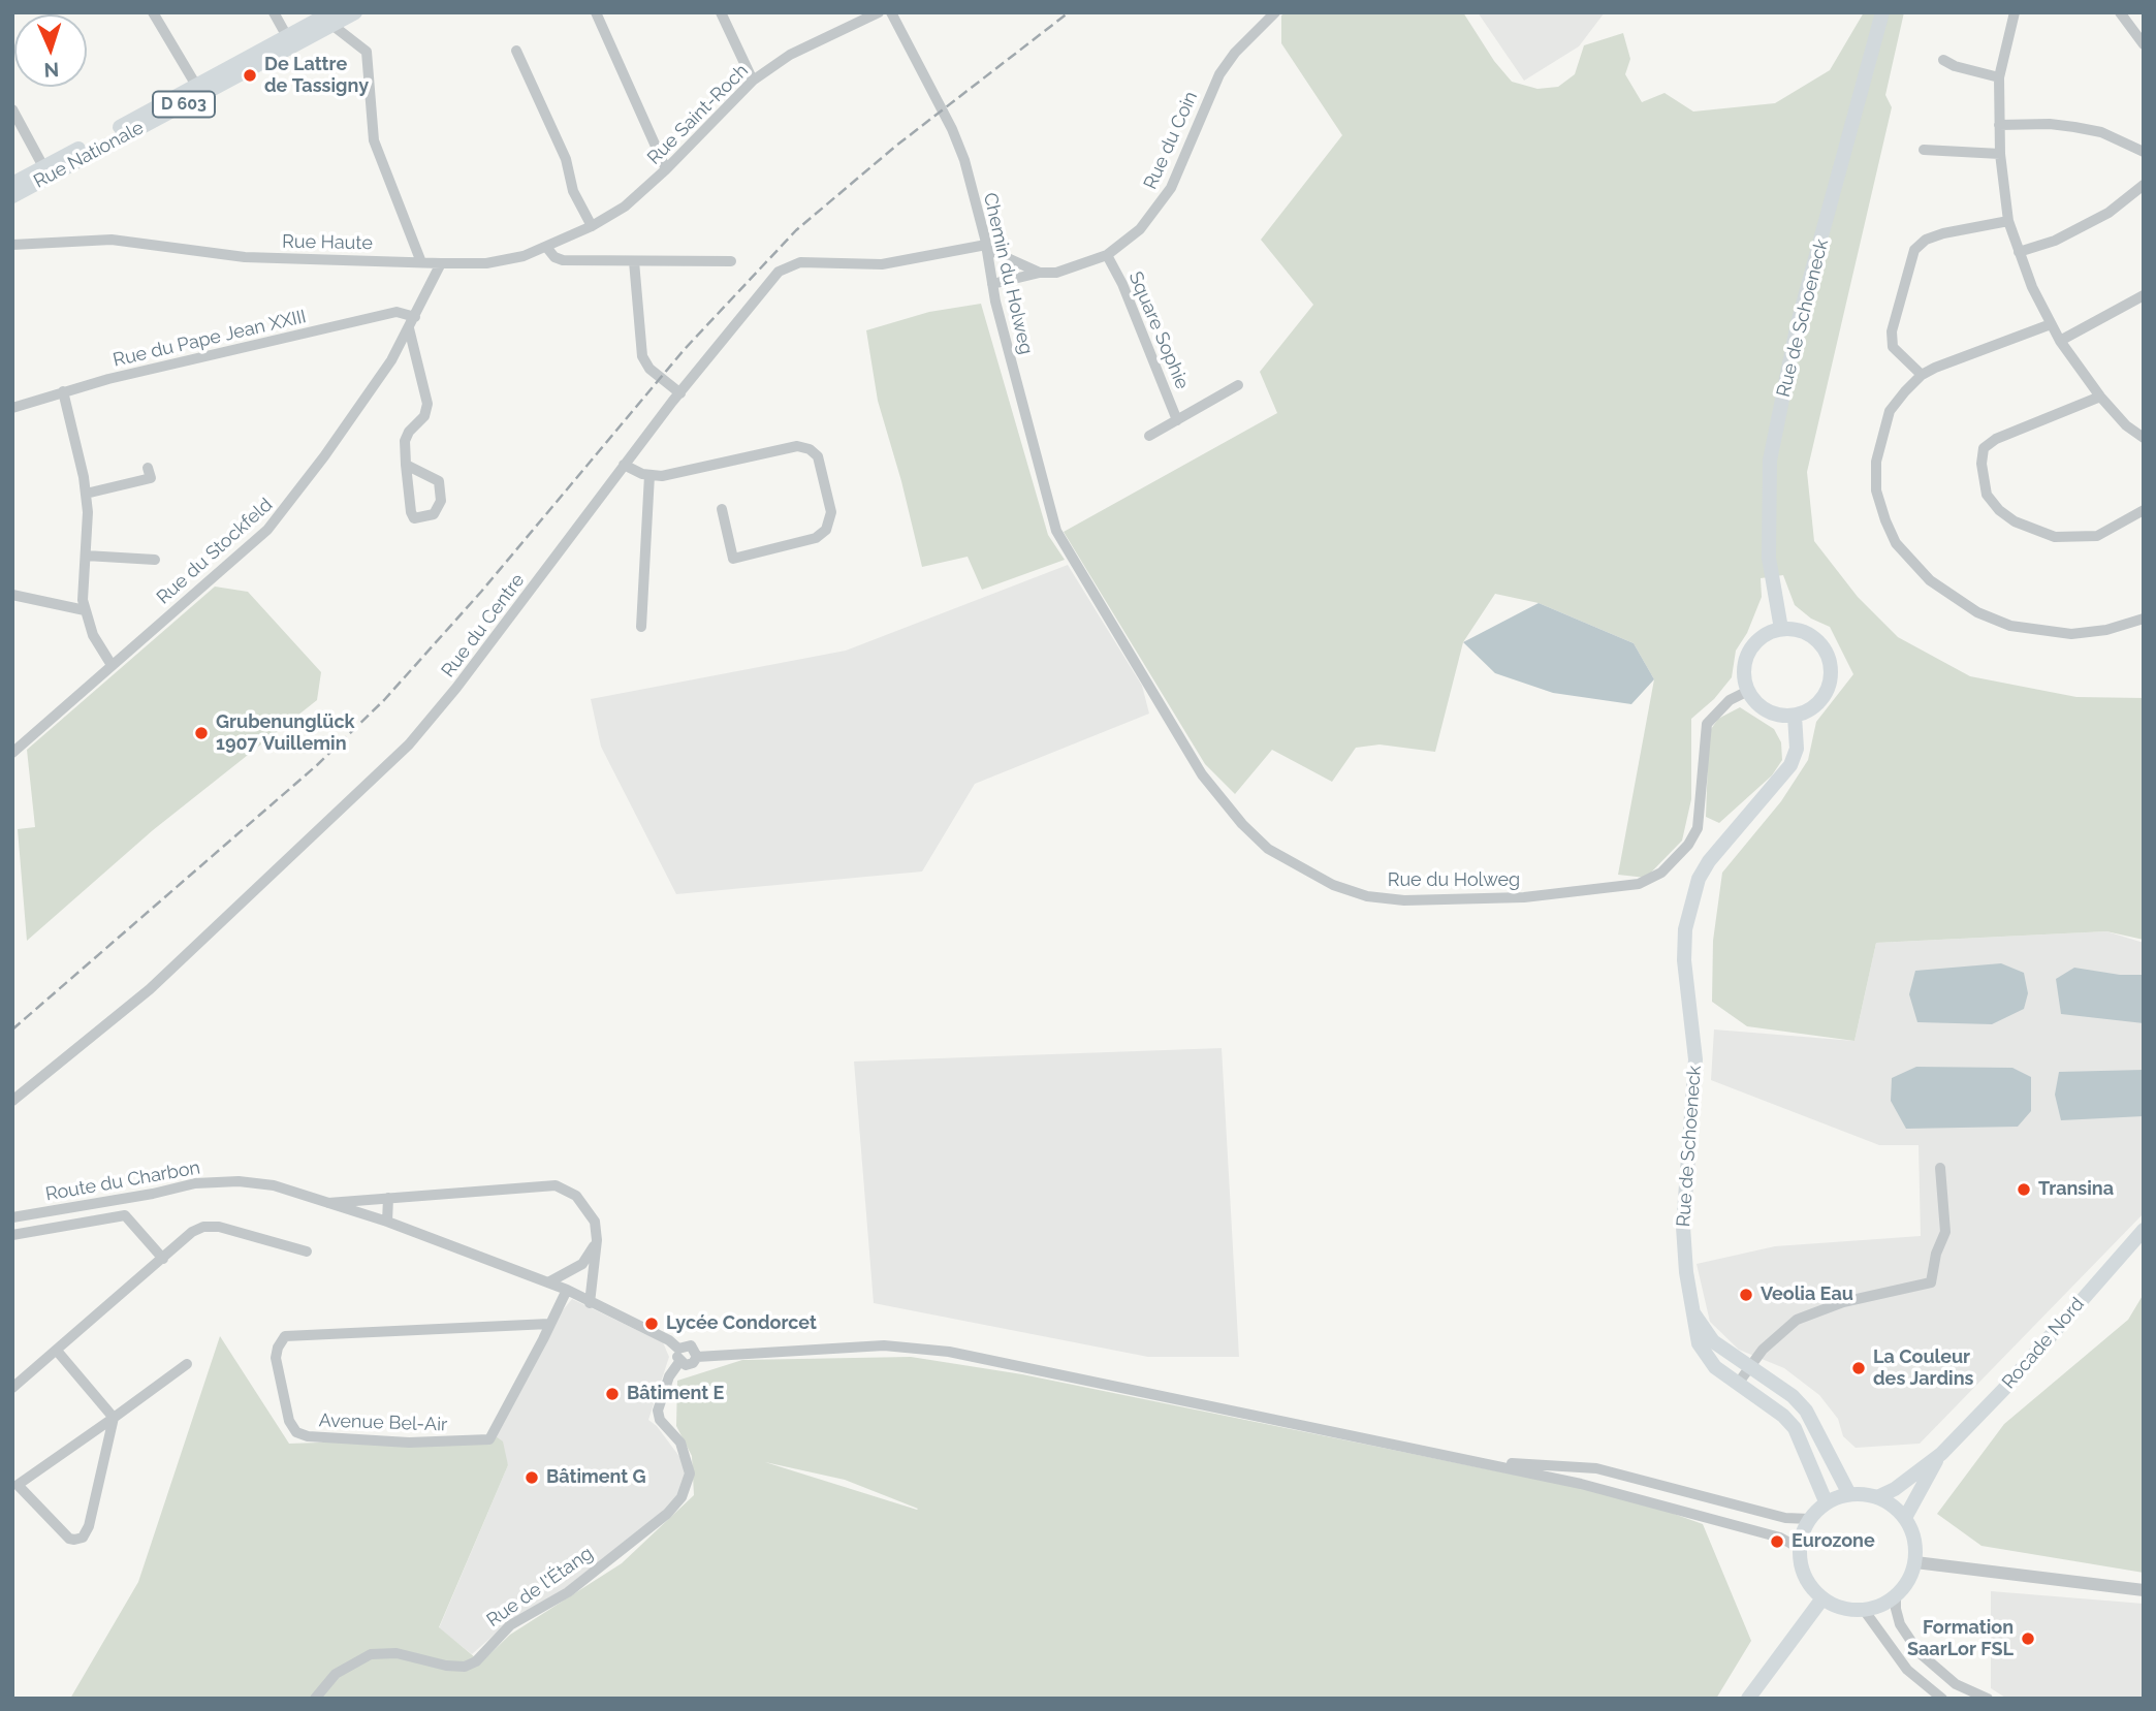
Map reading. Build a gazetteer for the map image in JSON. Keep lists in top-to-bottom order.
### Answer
{
  "streets": {
    "main road": [
      "D 603",
      "Rue Nationale",
      "Rue de Schoeneck",
      "Rocade Nord"
    ],
    "street": [
      "Rue Saint-Roch",
      "Rue du Coin",
      "Rue Haute",
      "Chemin du Holweg",
      "Square Sophie",
      "Rue du Pape Jean XXIII",
      "Rue du Stockfeld",
      "Rue du Centre",
      "Rue du Holweg",
      "Route du Charbon",
      "Avenue Bel-Air",
      "Rue de l'Étang"
    ]
  },
  "crossings": [
    ["Rue Saint-Roch", "Rue Haute"],
    ["Rue du Coin", "Chemin du Holweg"],
    ["Rue du Coin", "Square Sophie"],
    ["Rue Haute", "Rue du Stockfeld"],
    ["Chemin du Holweg", "Rue du Centre"],
    ["Chemin du Holweg", "Rue du Holweg"],
    ["Rue de Schoeneck", "Rue du Holweg"],
    ["Rue du Pape Jean XXIII", "Rue du Stockfeld"],
    ["Route du Charbon", "Avenue Bel-Air"],
    ["Route du Charbon", "Rue de l'Étang"]
  ],
  "places": [
    "De Lattre de Tassigny",
    "Grubenunglück 1907 Vuillemin",
    "Transina",
    "Veolia Eau",
    "Lycée Condorcet",
    "La Couleur des Jardins",
    "Bâtiment E",
    "Bâtiment G",
    "Eurozone",
    "Formation SaarLor FSL"
  ],
  "north": "bottom"
}
